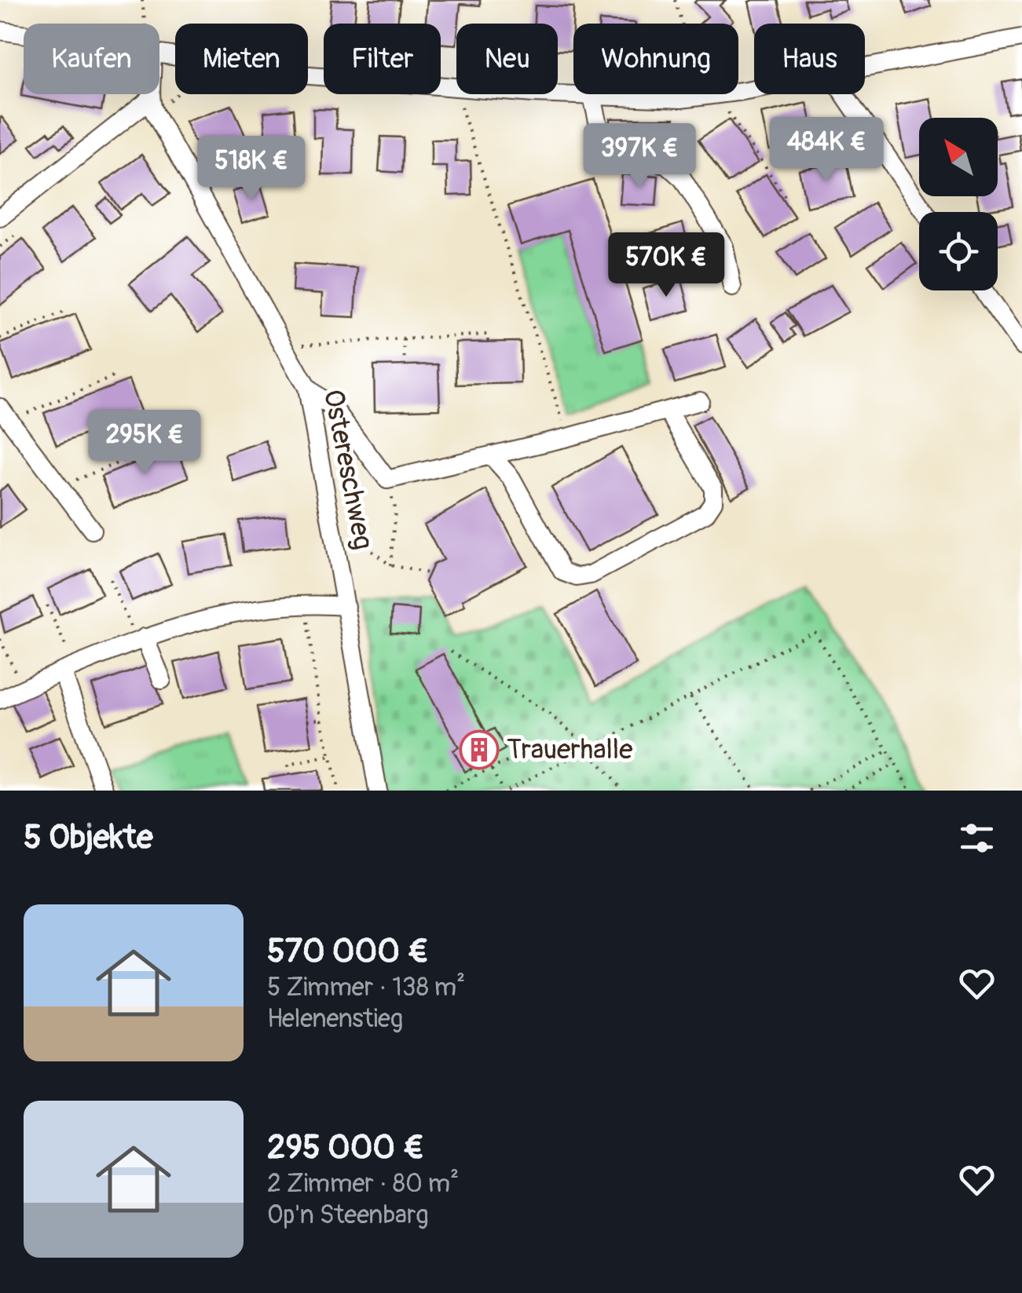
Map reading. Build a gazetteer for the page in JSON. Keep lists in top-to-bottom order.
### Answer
{
  "streets": {
    "street": ["Ostereschweg"]
  },
  "places": {
    "building": ["Trauerhalle"]
  },
  "north": "top left",
  "page": {
    "chip": [
      "Kaufen",
      "Mieten",
      "Filter",
      "Neu",
      "Wohnung",
      "Haus"
    ],
    "price": [
      "484K €",
      "397K €",
      "518K €",
      "570K €",
      "295K €"
    ],
    "heading": "5 Objekte",
    "list": [
      {
        "name": "570 000 €",
        "note": "5 Zimmer · 138 m² · Helenenstieg"
      },
      {
        "name": "295 000 €",
        "note": "2 Zimmer · 80 m² · Op'n Steenbarg"
      }
    ]
  }
}
